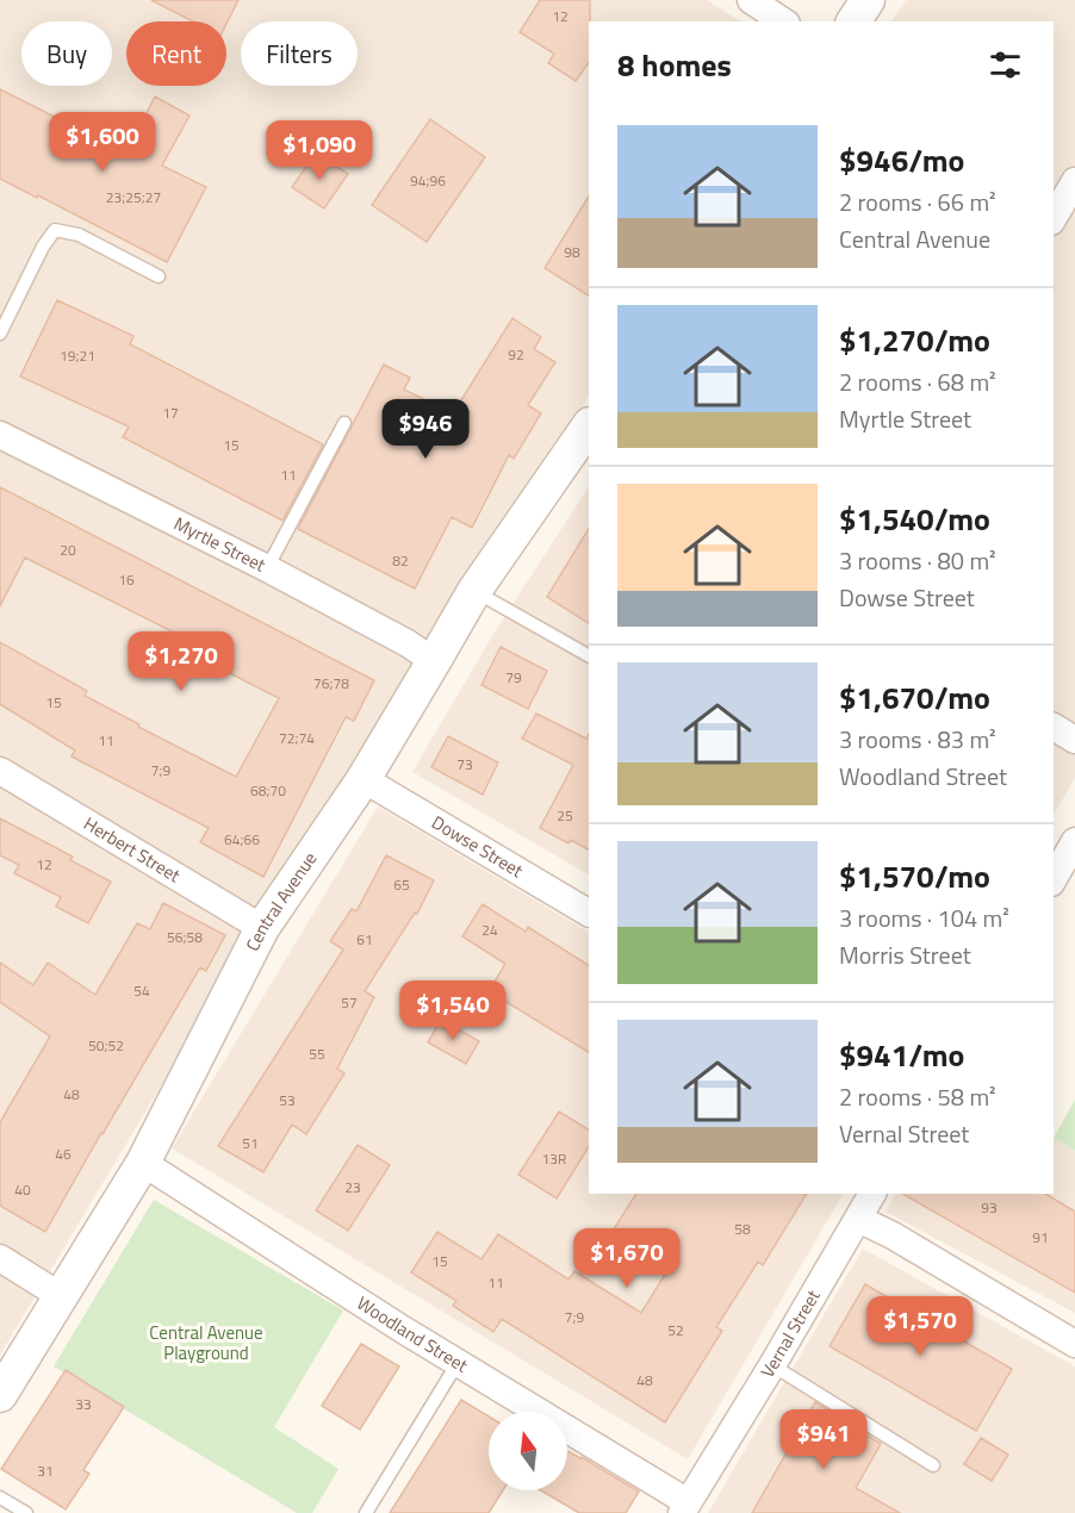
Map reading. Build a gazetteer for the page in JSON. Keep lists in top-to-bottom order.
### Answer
{
  "streets": {
    "street": [
      "Myrtle Street",
      "Dowse Street",
      "Herbert Street",
      "Central Avenue",
      "Vernal Street",
      "Woodland Street"
    ]
  },
  "crossings": [
    ["Myrtle Street", "Central Avenue"],
    ["Dowse Street", "Central Avenue"],
    ["Herbert Street", "Central Avenue"],
    ["Central Avenue", "Woodland Street"],
    ["Vernal Street", "Woodland Street"]
  ],
  "parks": ["Central Avenue Playground"],
  "house_numbers": [
    "12",
    "94;96",
    "23;25;27",
    "98",
    "92",
    "19;21",
    "17",
    "15",
    "11",
    "20",
    "82",
    "16",
    "79",
    "76;78",
    "15",
    "72;74",
    "11",
    "73",
    "7;9",
    "68;70",
    "25",
    "64;66",
    "12",
    "65",
    "24",
    "56;58",
    "61",
    "54",
    "57",
    "50;52",
    "55",
    "48",
    "53",
    "51",
    "46",
    "13R",
    "23",
    "40",
    "93",
    "58",
    "91",
    "15",
    "11",
    "7;9",
    "52",
    "48",
    "33",
    "31"
  ],
  "north": "top",
  "page": {
    "chip": ["Buy", "Rent", "Filters"],
    "heading": "8 homes",
    "list": [
      {
        "name": "$946/mo",
        "note": "2 rooms · 66 m² · Central Avenue"
      },
      {
        "name": "$1,270/mo",
        "note": "2 rooms · 68 m² · Myrtle Street"
      },
      {
        "name": "$1,540/mo",
        "note": "3 rooms · 80 m² · Dowse Street"
      },
      {
        "name": "$1,670/mo",
        "note": "3 rooms · 83 m² · Woodland Street"
      },
      {
        "name": "$1,570/mo",
        "note": "3 rooms · 104 m² · Morris Street"
      },
      {
        "name": "$941/mo",
        "note": "2 rooms · 58 m² · Vernal Street"
      }
    ],
    "price": [
      "$1,600",
      "$1,090",
      "$946",
      "$1,270",
      "$1,540",
      "$1,670",
      "$1,570",
      "$941"
    ]
  }
}
